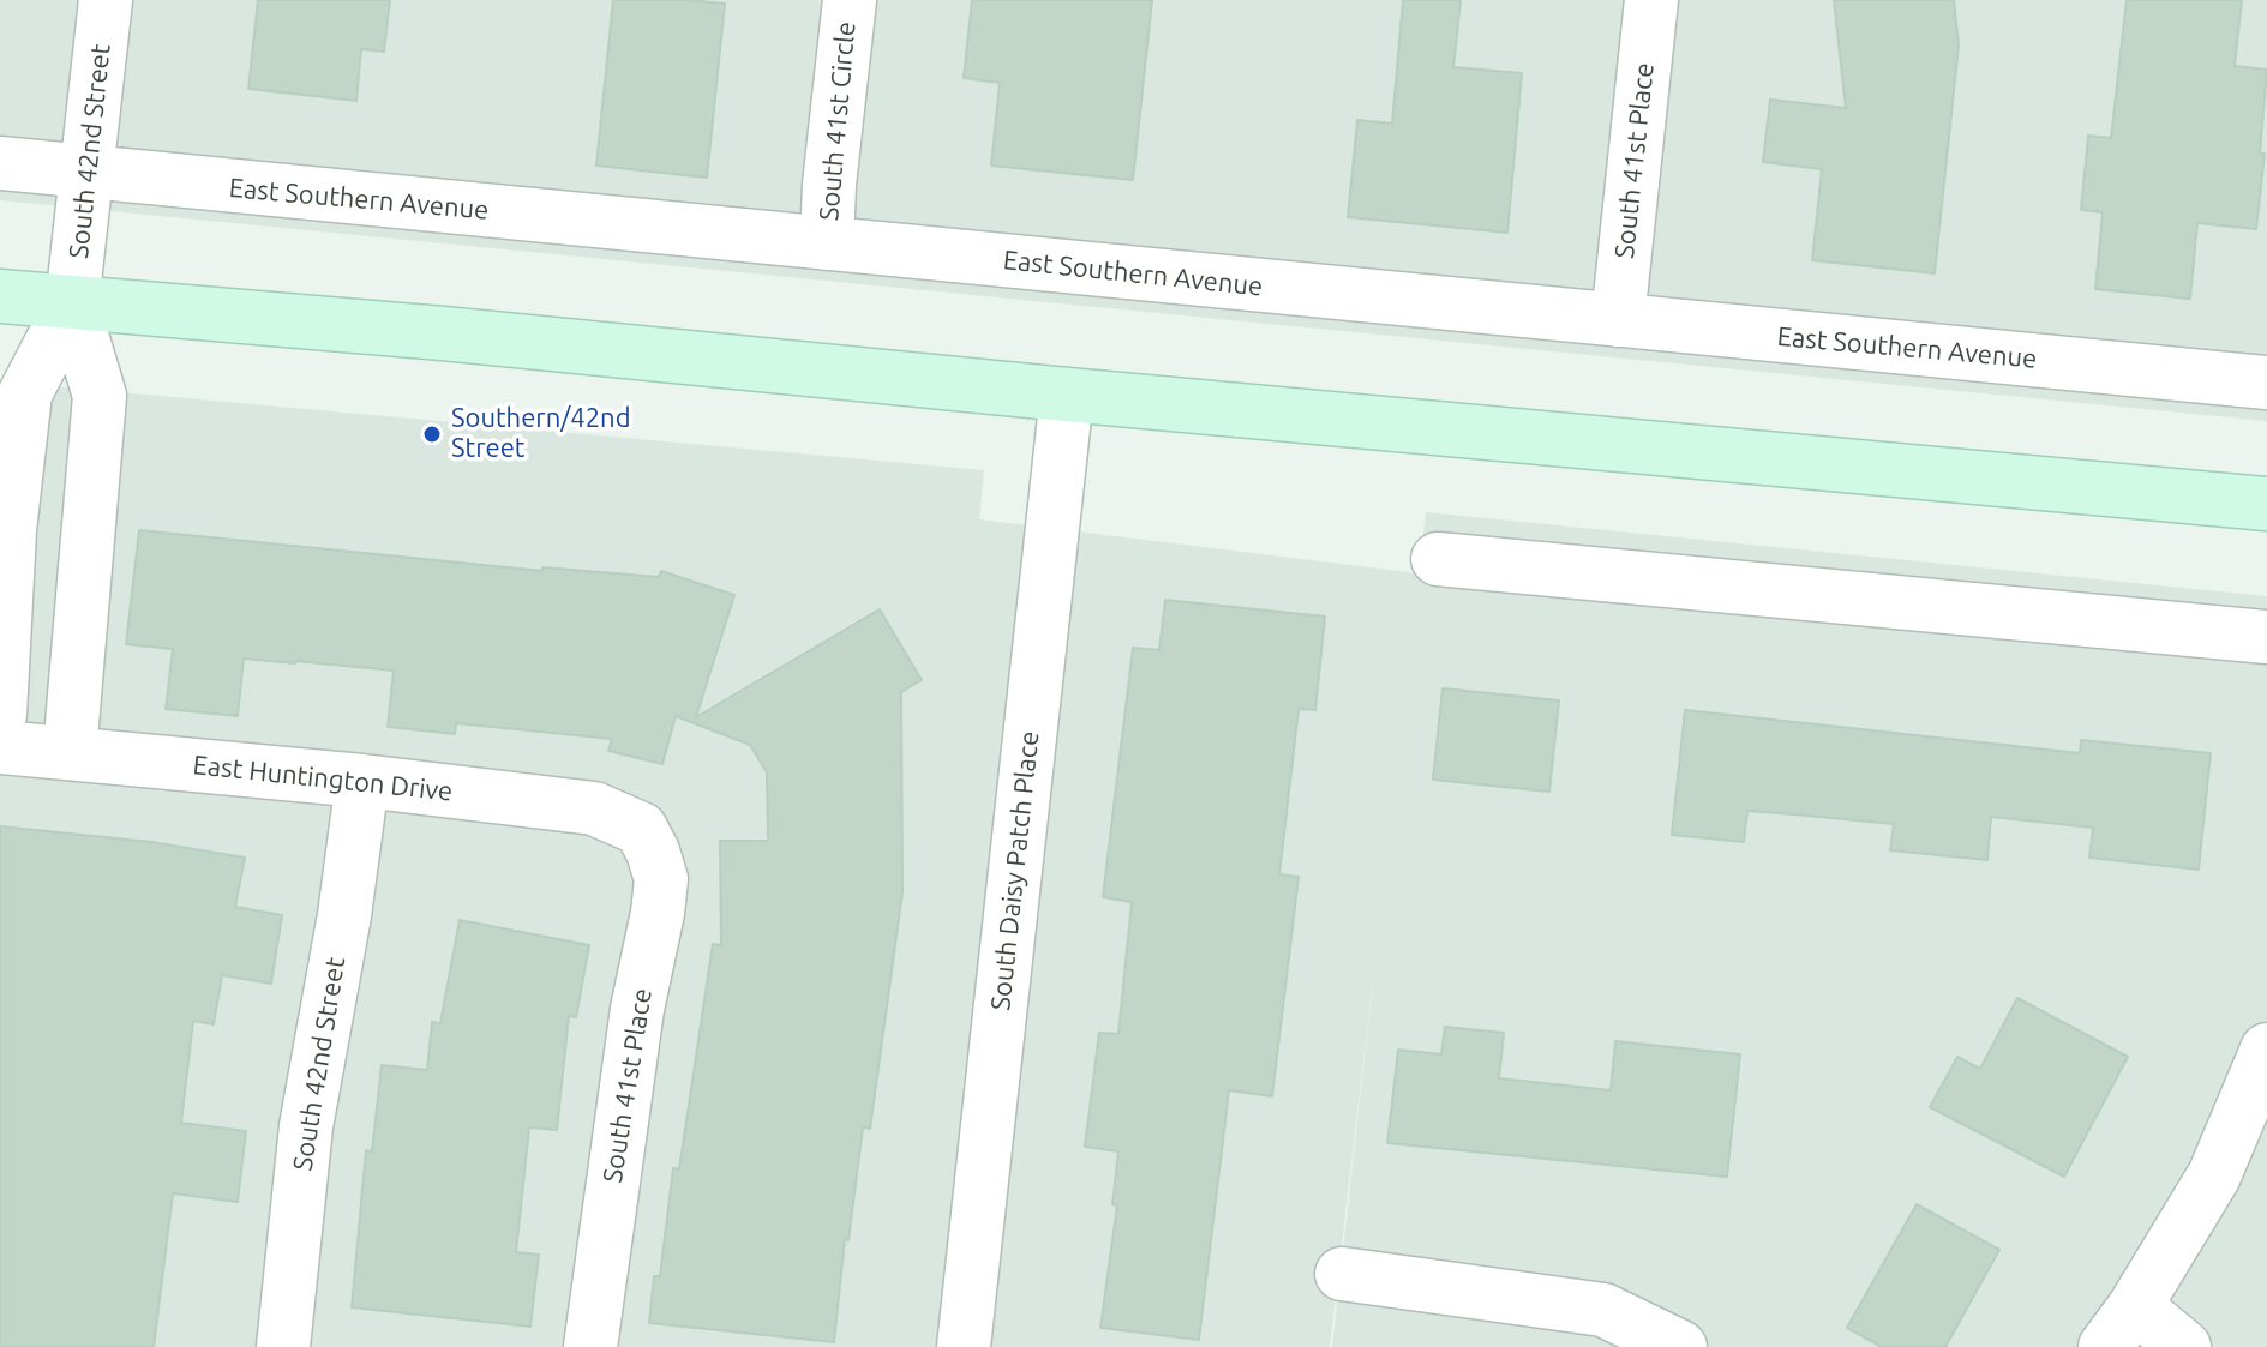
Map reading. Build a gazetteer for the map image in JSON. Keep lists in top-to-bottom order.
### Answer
{
  "streets": {
    "street": [
      "South 41st Circle",
      "South 42nd Street",
      "South 41st Place",
      "East Southern Avenue",
      "East Huntington Drive",
      "South Daisy Patch Place"
    ]
  },
  "crossings": [
    ["South 41st Circle", "East Southern Avenue"],
    ["South 42nd Street", "East Southern Avenue"],
    ["South 42nd Street", "East Huntington Drive"],
    ["South 41st Place", "East Southern Avenue"],
    ["South 41st Place", "East Huntington Drive"]
  ],
  "places": ["Southern/42nd Street"]
}
